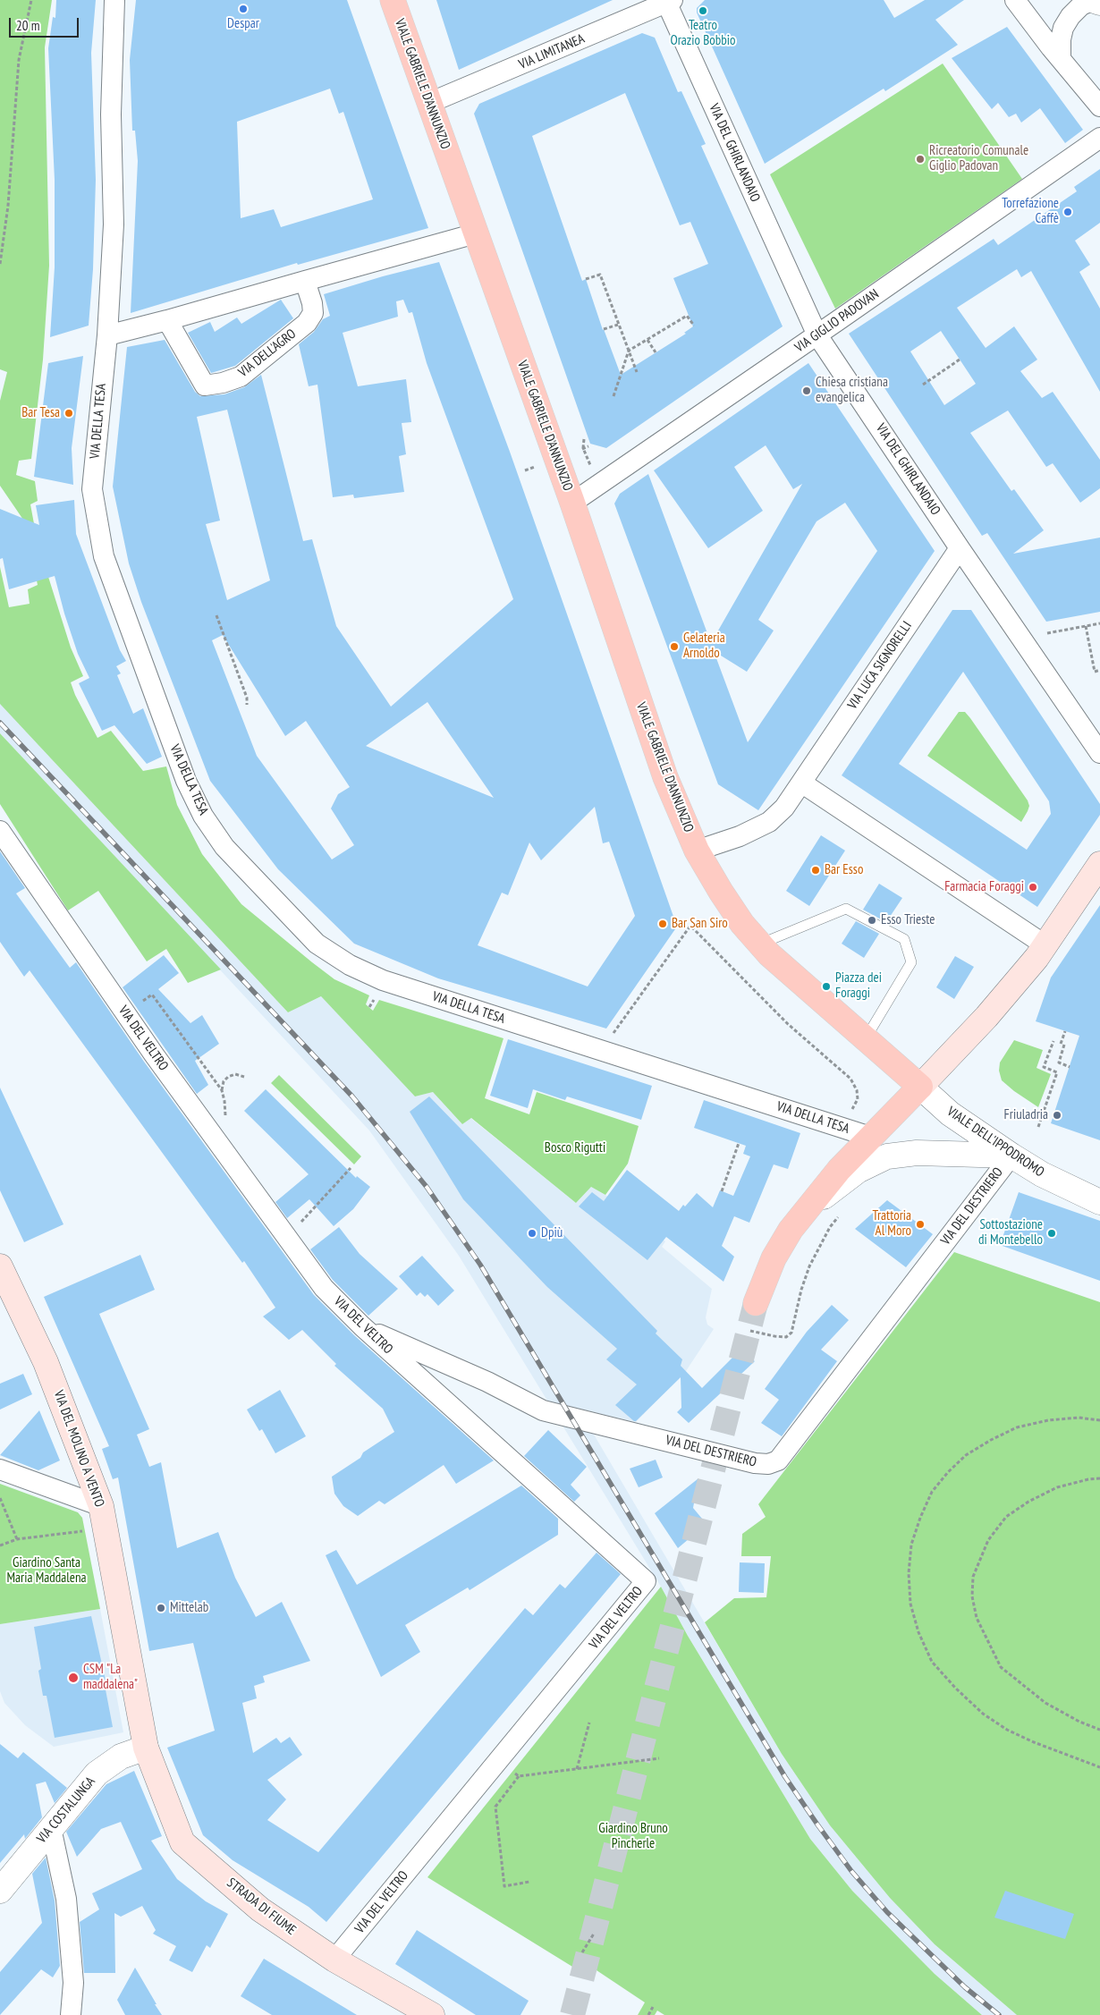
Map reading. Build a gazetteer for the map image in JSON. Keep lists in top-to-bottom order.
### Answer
{
  "streets": {
    "main road": ["VIALE GABRIELE D'ANNUNZIO", "VIA DEL MOLINO A VENTO", "STRADA DI FIUME"],
    "street": [
      "VIA LIMITANEA",
      "VIA DEL GHIRLANDAIO",
      "VIA GIGLIO PADOVAN",
      "VIA DELL'AGRO",
      "VIA DELLA TESA",
      "VIA LUCA SIGNORELLI",
      "VIA DEL VELTRO",
      "VIALE DELL'IPPODROMO",
      "VIA DEL DESTRIERO",
      "VIA COSTALUNGA"
    ]
  },
  "crossings": [
    ["VIA LIMITANEA", "VIALE GABRIELE D'ANNUNZIO"],
    ["VIA LIMITANEA", "VIA DEL GHIRLANDAIO"],
    ["VIALE GABRIELE D'ANNUNZIO", "VIA GIGLIO PADOVAN"],
    ["VIA DEL GHIRLANDAIO", "VIA GIGLIO PADOVAN"],
    ["VIA DEL GHIRLANDAIO", "VIA LUCA SIGNORELLI"],
    ["VIA DEL VELTRO", "VIA DEL DESTRIERO"],
    ["VIA DEL VELTRO", "STRADA DI FIUME"],
    ["VIALE DELL'IPPODROMO", "VIA DEL DESTRIERO"],
    ["VIA DEL MOLINO A VENTO", "VIA COSTALUNGA"],
    ["VIA DEL MOLINO A VENTO", "STRADA DI FIUME"],
    ["VIA COSTALUNGA", "STRADA DI FIUME"]
  ],
  "parks": ["Bosco Rigutti", "Giardino Santa Maria Maddalena", "Giardino Bruno Pincherle"],
  "places": [
    "Despar",
    "Teatro Orazio Bobbio",
    "Ricreatorio Comunale Giglio Padovan",
    "Torrefazione Caffè",
    "Chiesa cristiana evangelica",
    "Bar Tesa",
    "Gelateria Arnoldo",
    "Bar Esso",
    "Farmacia Foraggi",
    "Esso Trieste",
    "Bar San Siro",
    "Piazza dei Foraggi",
    "Friuladria",
    "Trattoria Al Moro",
    "Dpiù",
    "Sottostazione di Montebello",
    "Mittelab",
    "CSM \"La maddalena\""
  ],
  "scale_bar": "20 m"
}
